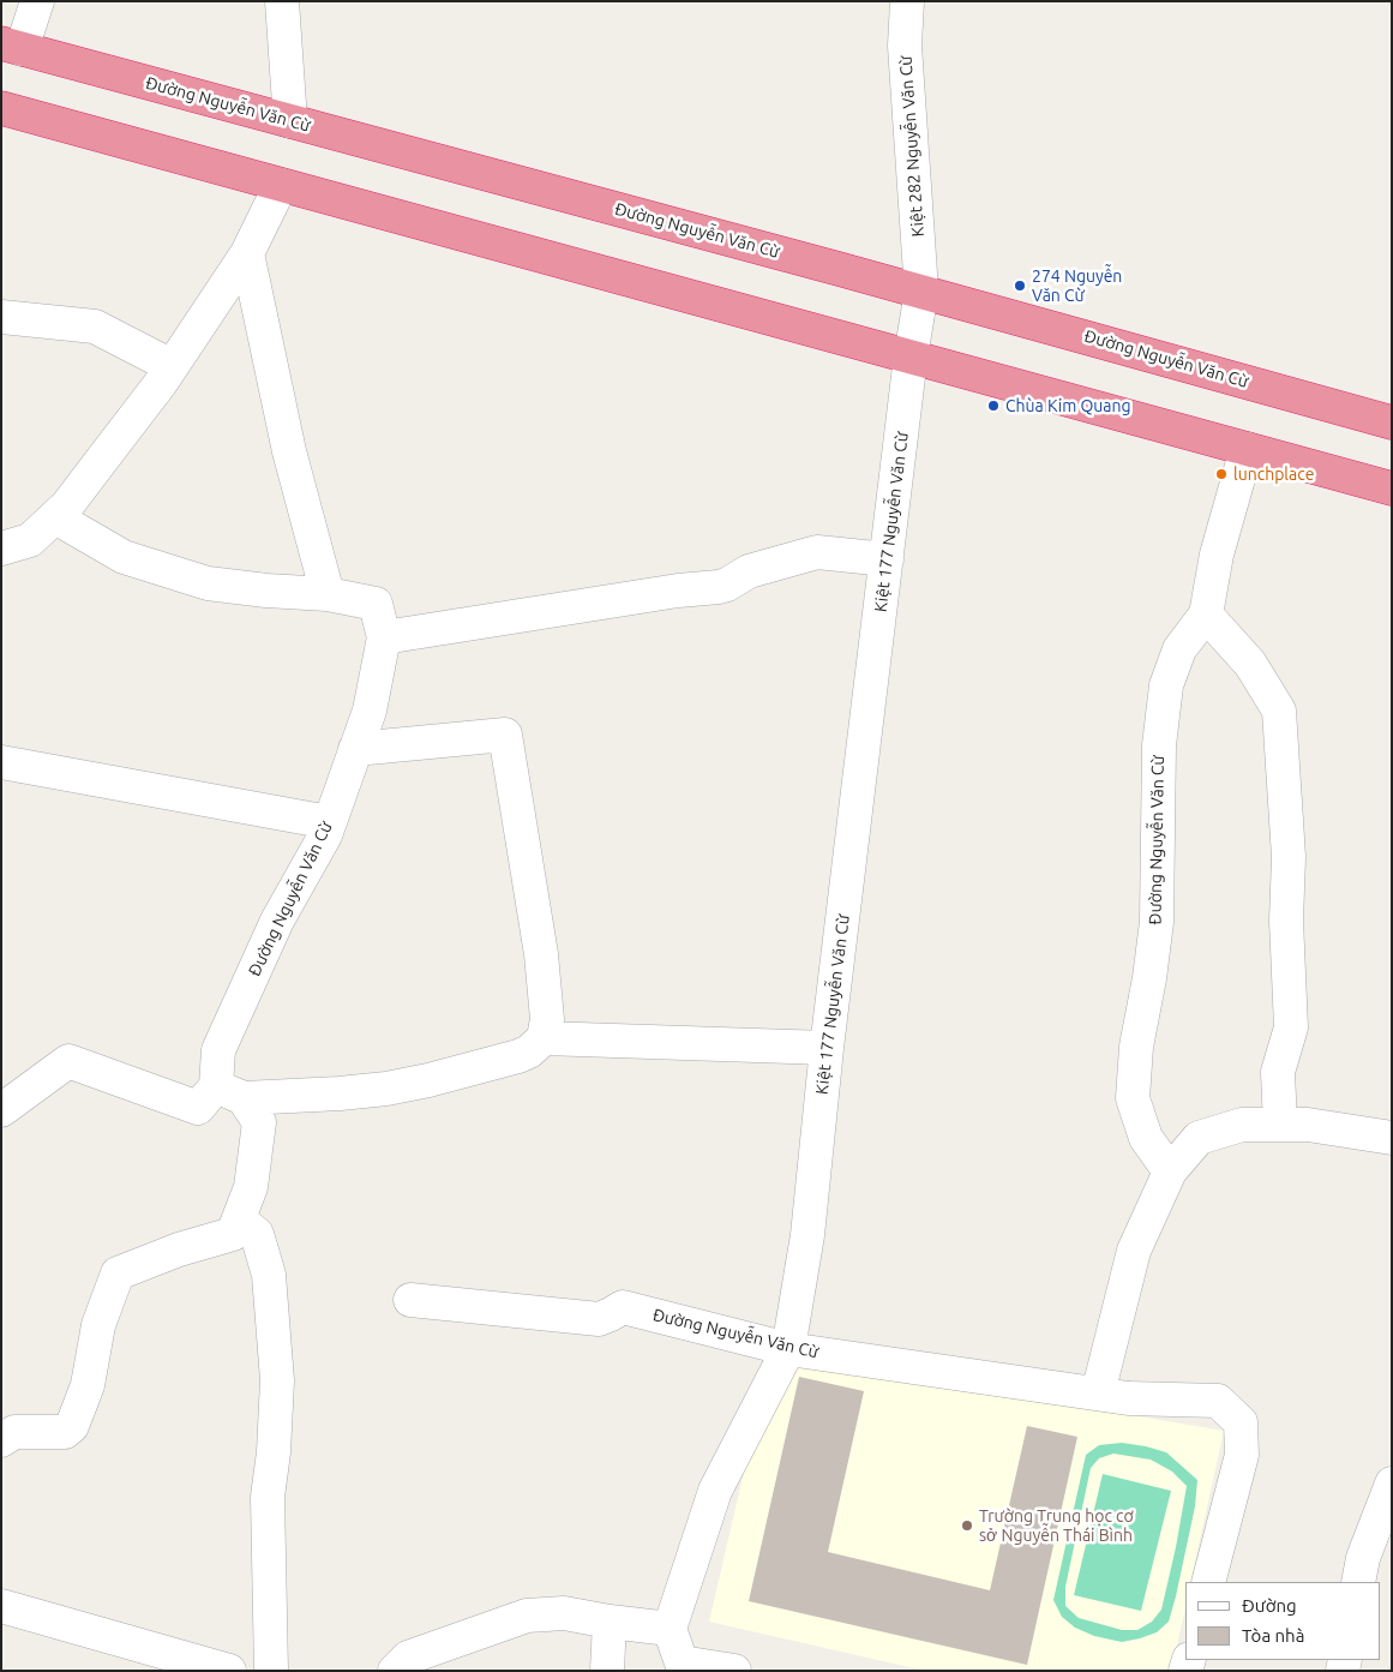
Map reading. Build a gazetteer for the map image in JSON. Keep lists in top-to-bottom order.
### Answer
{
  "streets": {
    "highway": ["Đường Nguyễn Văn Cừ"],
    "street": ["Kiệt 282 Nguyễn Văn Cừ", "Kiệt 177 Nguyễn Văn Cừ"]
  },
  "crossings": [
    ["Đường Nguyễn Văn Cừ", "Kiệt 282 Nguyễn Văn Cừ"],
    ["Đường Nguyễn Văn Cừ", "Kiệt 177 Nguyễn Văn Cừ"],
    ["Kiệt 282 Nguyễn Văn Cừ", "Kiệt 177 Nguyễn Văn Cừ"]
  ],
  "places": [
    "274 Nguyễn Văn Cừ",
    "Chùa Kim Quang",
    "lunchplace",
    "Trường Trung học cơ sở Nguyễn Thái Bình"
  ],
  "legend": ["Đường", "Tòa nhà"]
}
